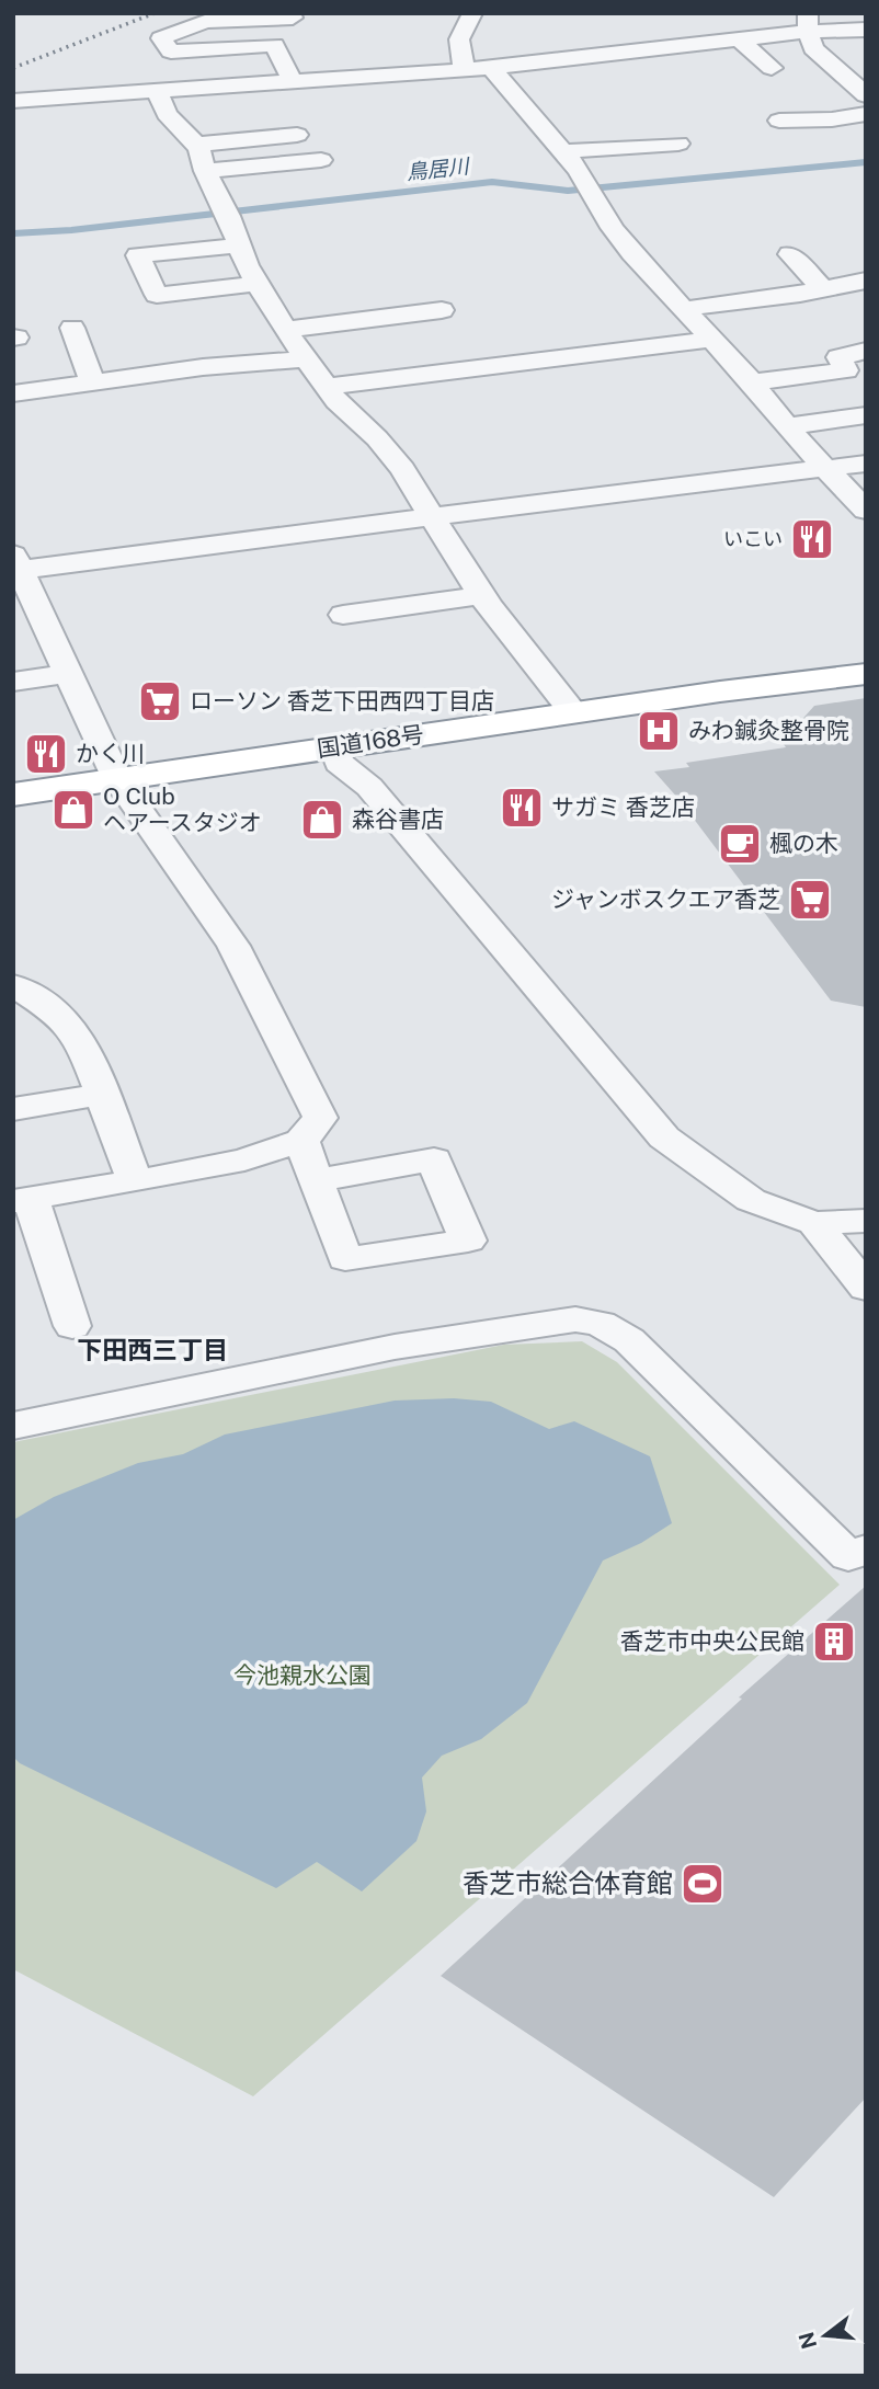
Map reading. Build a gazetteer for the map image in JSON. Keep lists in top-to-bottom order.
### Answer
{
  "streets": {
    "highway": ["国道168号"]
  },
  "districts": ["下田西三丁目"],
  "water": ["鳥居川"],
  "parks": ["今池親水公園"],
  "places": {
    "restaurant": ["いこい", "かく川", "サガミ 香芝店"],
    "supermarket": ["ローソン 香芝下田西四丁目店", "ジャンボスクエア香芝"],
    "hospital": ["みわ鍼灸整骨院"],
    "shop": ["O Club ヘアースタジオ", "森谷書店"],
    "cafe": ["楓の木"],
    "building": ["香芝市中央公民館"],
    "sports": ["香芝市総合体育館"]
  },
  "north": "left"
}
